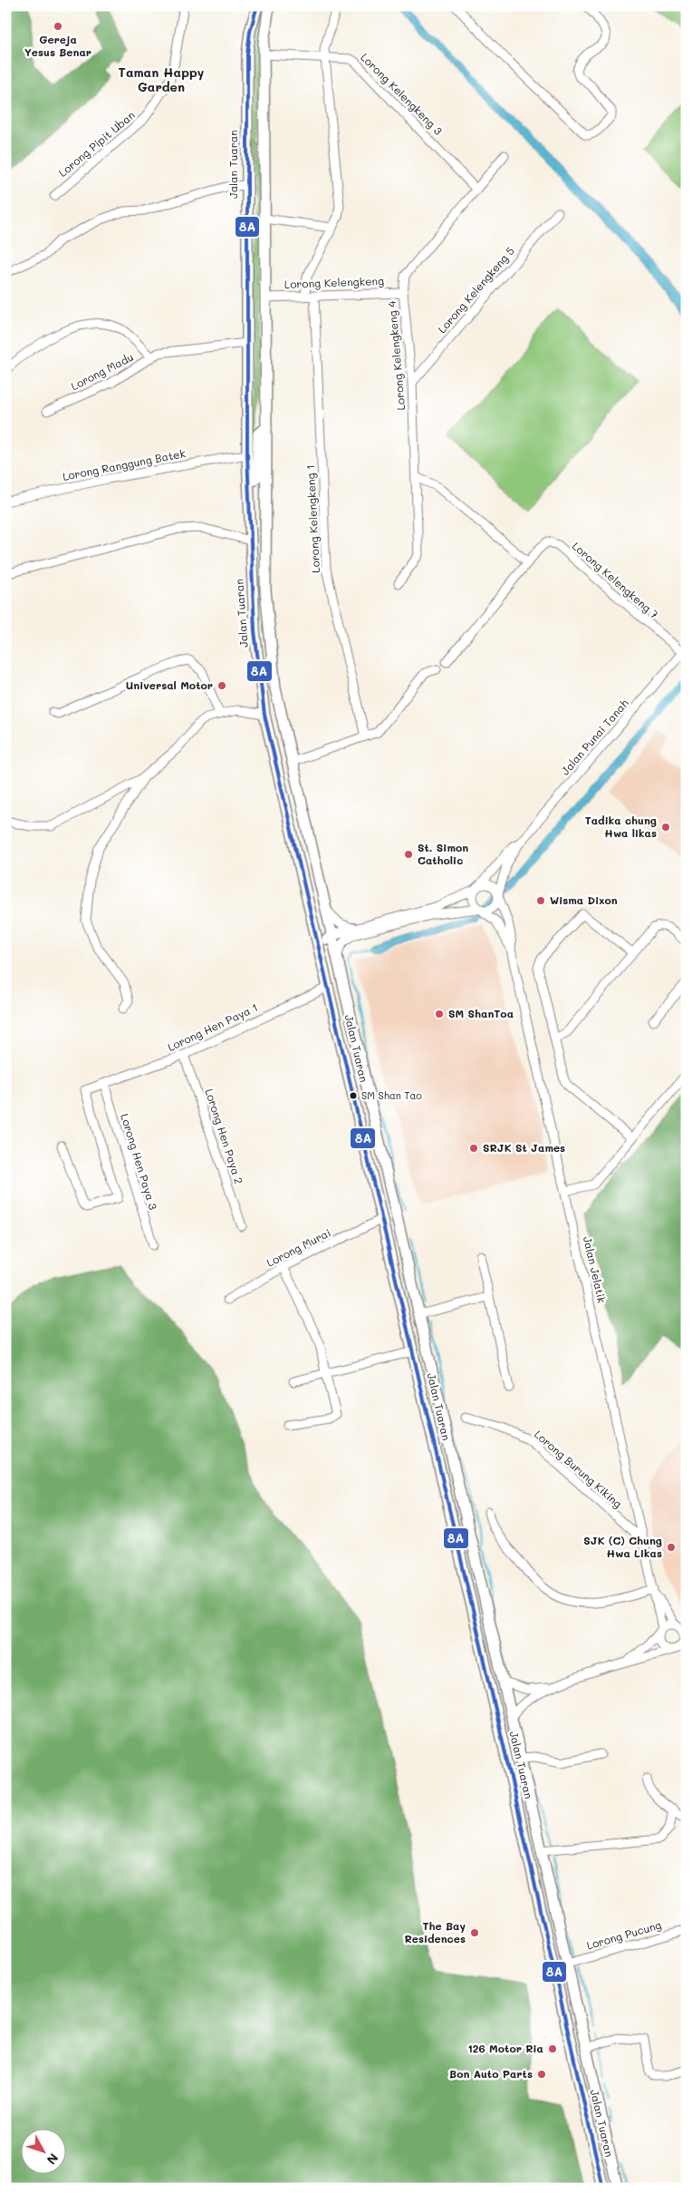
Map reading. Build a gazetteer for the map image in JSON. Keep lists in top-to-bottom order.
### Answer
{
  "streets": {
    "main road": ["Jalan Tuaran"],
    "street": [
      "Lorong Kelengkeng 3",
      "Lorong Pipit Uban",
      "Lorong Kelengkeng",
      "Lorong Kelengkeng 5",
      "Lorong Kelengkeng 4",
      "Lorong Madu",
      "Lorong Ranggung Batek",
      "Lorong Kelengkeng 1",
      "Lorong Kelengkeng 7",
      "Jalan Punai Tanah",
      "Lorong Hen Paya 1",
      "Lorong Hen Paya 2",
      "Lorong Hen Paya 3",
      "Lorong Murai",
      "Jalan Jelatik",
      "Lorong Burung Kiking",
      "Lorong Pucung"
    ]
  },
  "crossings": [
    ["Lorong Kelengkeng 3", "Jalan Tuaran"],
    ["Lorong Kelengkeng 3", "Lorong Kelengkeng 4"],
    ["Jalan Tuaran", "Lorong Kelengkeng"],
    ["Jalan Tuaran", "Lorong Madu"],
    ["Jalan Tuaran", "Lorong Ranggung Batek"],
    ["Jalan Tuaran", "Lorong Hen Paya 1"],
    ["Jalan Tuaran", "Lorong Murai"],
    ["Jalan Tuaran", "Lorong Pucung"],
    ["Lorong Kelengkeng", "Lorong Kelengkeng 4"],
    ["Lorong Kelengkeng", "Lorong Kelengkeng 1"],
    ["Lorong Kelengkeng 5", "Lorong Kelengkeng 4"],
    ["Lorong Kelengkeng 7", "Jalan Punai Tanah"],
    ["Lorong Hen Paya 1", "Lorong Hen Paya 2"],
    ["Lorong Hen Paya 1", "Lorong Hen Paya 3"],
    ["Jalan Jelatik", "Lorong Burung Kiking"]
  ],
  "districts": ["Taman Happy Garden"],
  "places": [
    "Gereja Yesus Benar",
    "Universal Motor",
    "Tadika chung Hwa likas",
    "St. Simon Catholic",
    "Wisma Dixon",
    "SM ShanToa",
    "SM Shan Tao",
    "SRJK St James",
    "SJK (C) Chung Hwa Likas",
    "The Bay Residences",
    "126 Motor Ria",
    "Bon Auto Parts"
  ],
  "lines": ["transit line 8A"],
  "north": "bottom right"
}
